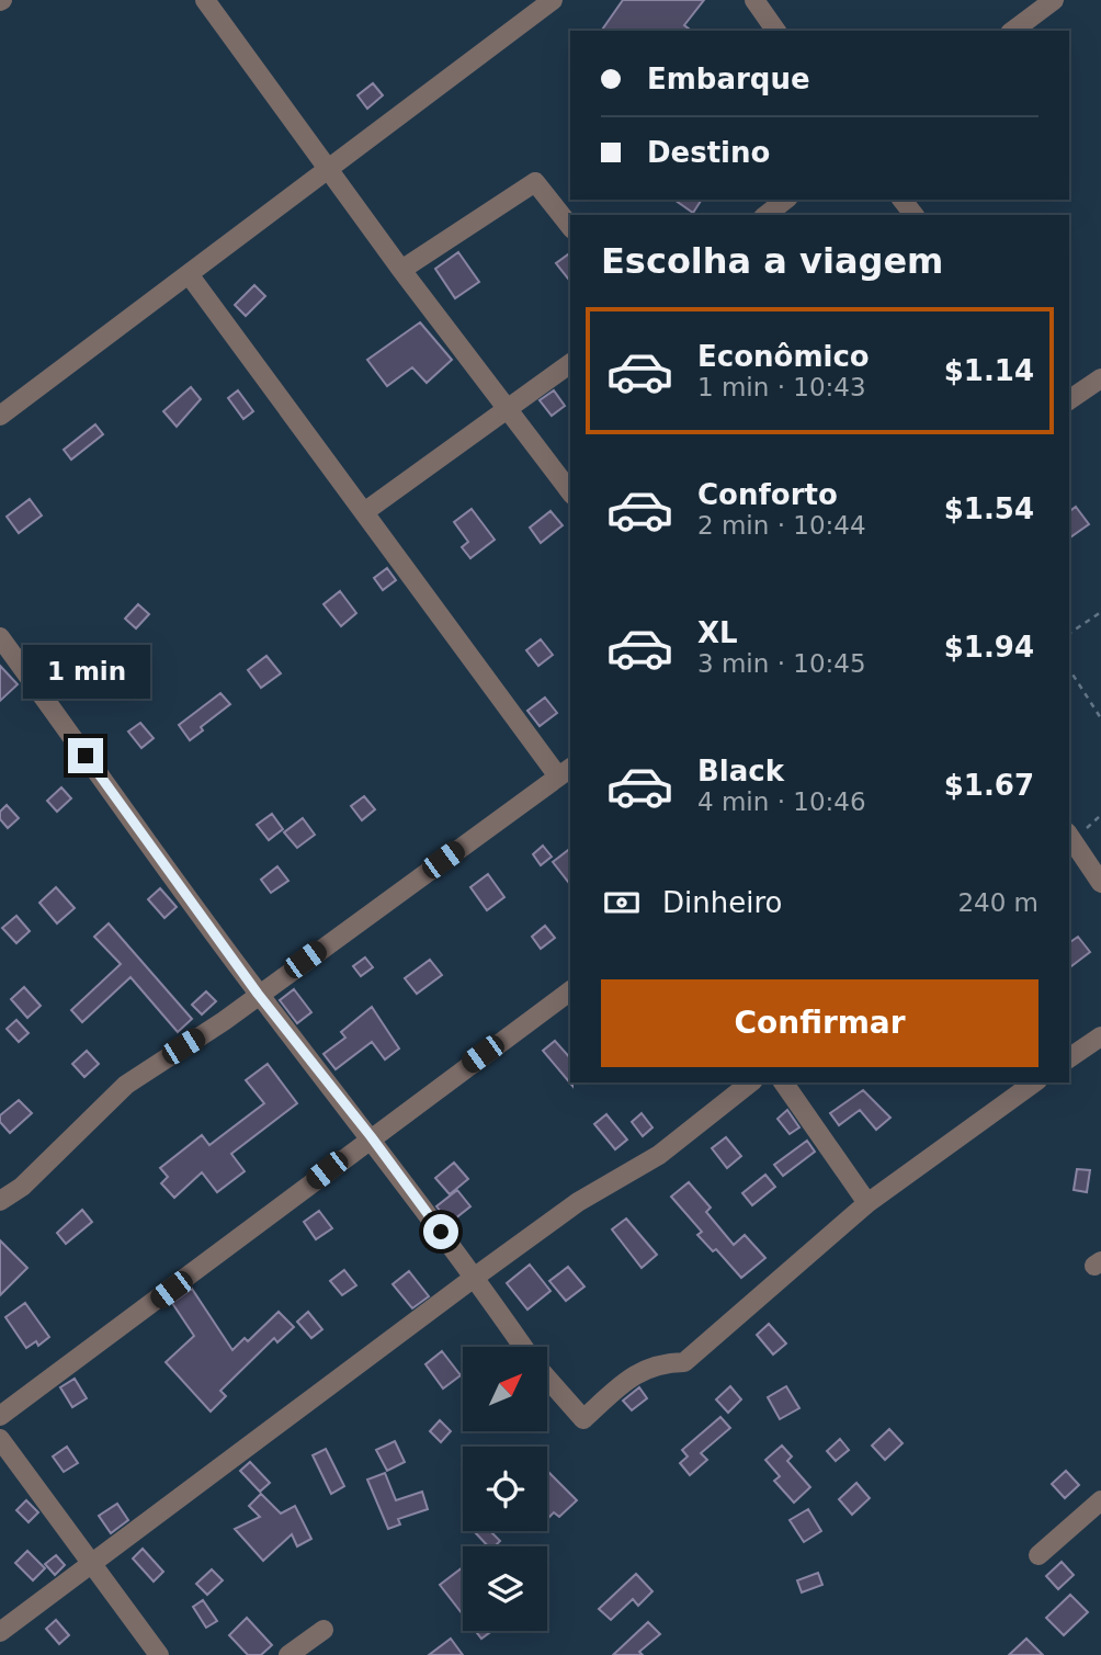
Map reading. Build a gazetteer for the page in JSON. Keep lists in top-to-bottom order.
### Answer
{
  "north": "top right",
  "page": {
    "banner": ["Embarque", "Destino"],
    "heading": "Escolha a viagem",
    "list": [
      {
        "name": "Econômico",
        "note": "1 min · 10:43",
        "value": "$1.14"
      },
      {
        "name": "Conforto",
        "note": "2 min · 10:44",
        "value": "$1.54"
      },
      {
        "name": "XL",
        "note": "3 min · 10:45",
        "value": "$1.94"
      },
      {
        "name": "Black",
        "note": "4 min · 10:46",
        "value": "$1.67"
      }
    ],
    "bubble": "1 min",
    "pay": ["Dinheiro", "240 m"],
    "buttons": "Confirmar"
  }
}
